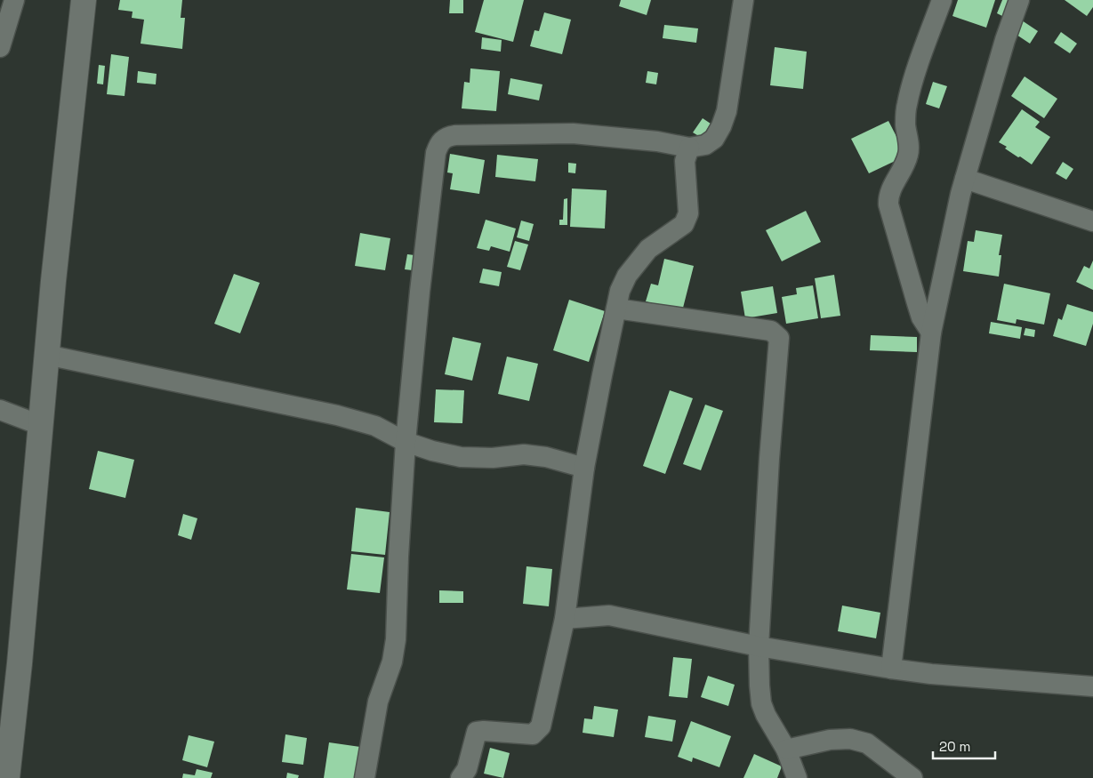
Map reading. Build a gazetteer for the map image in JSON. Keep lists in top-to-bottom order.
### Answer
{
  "scale_bar": "20 m"
}
